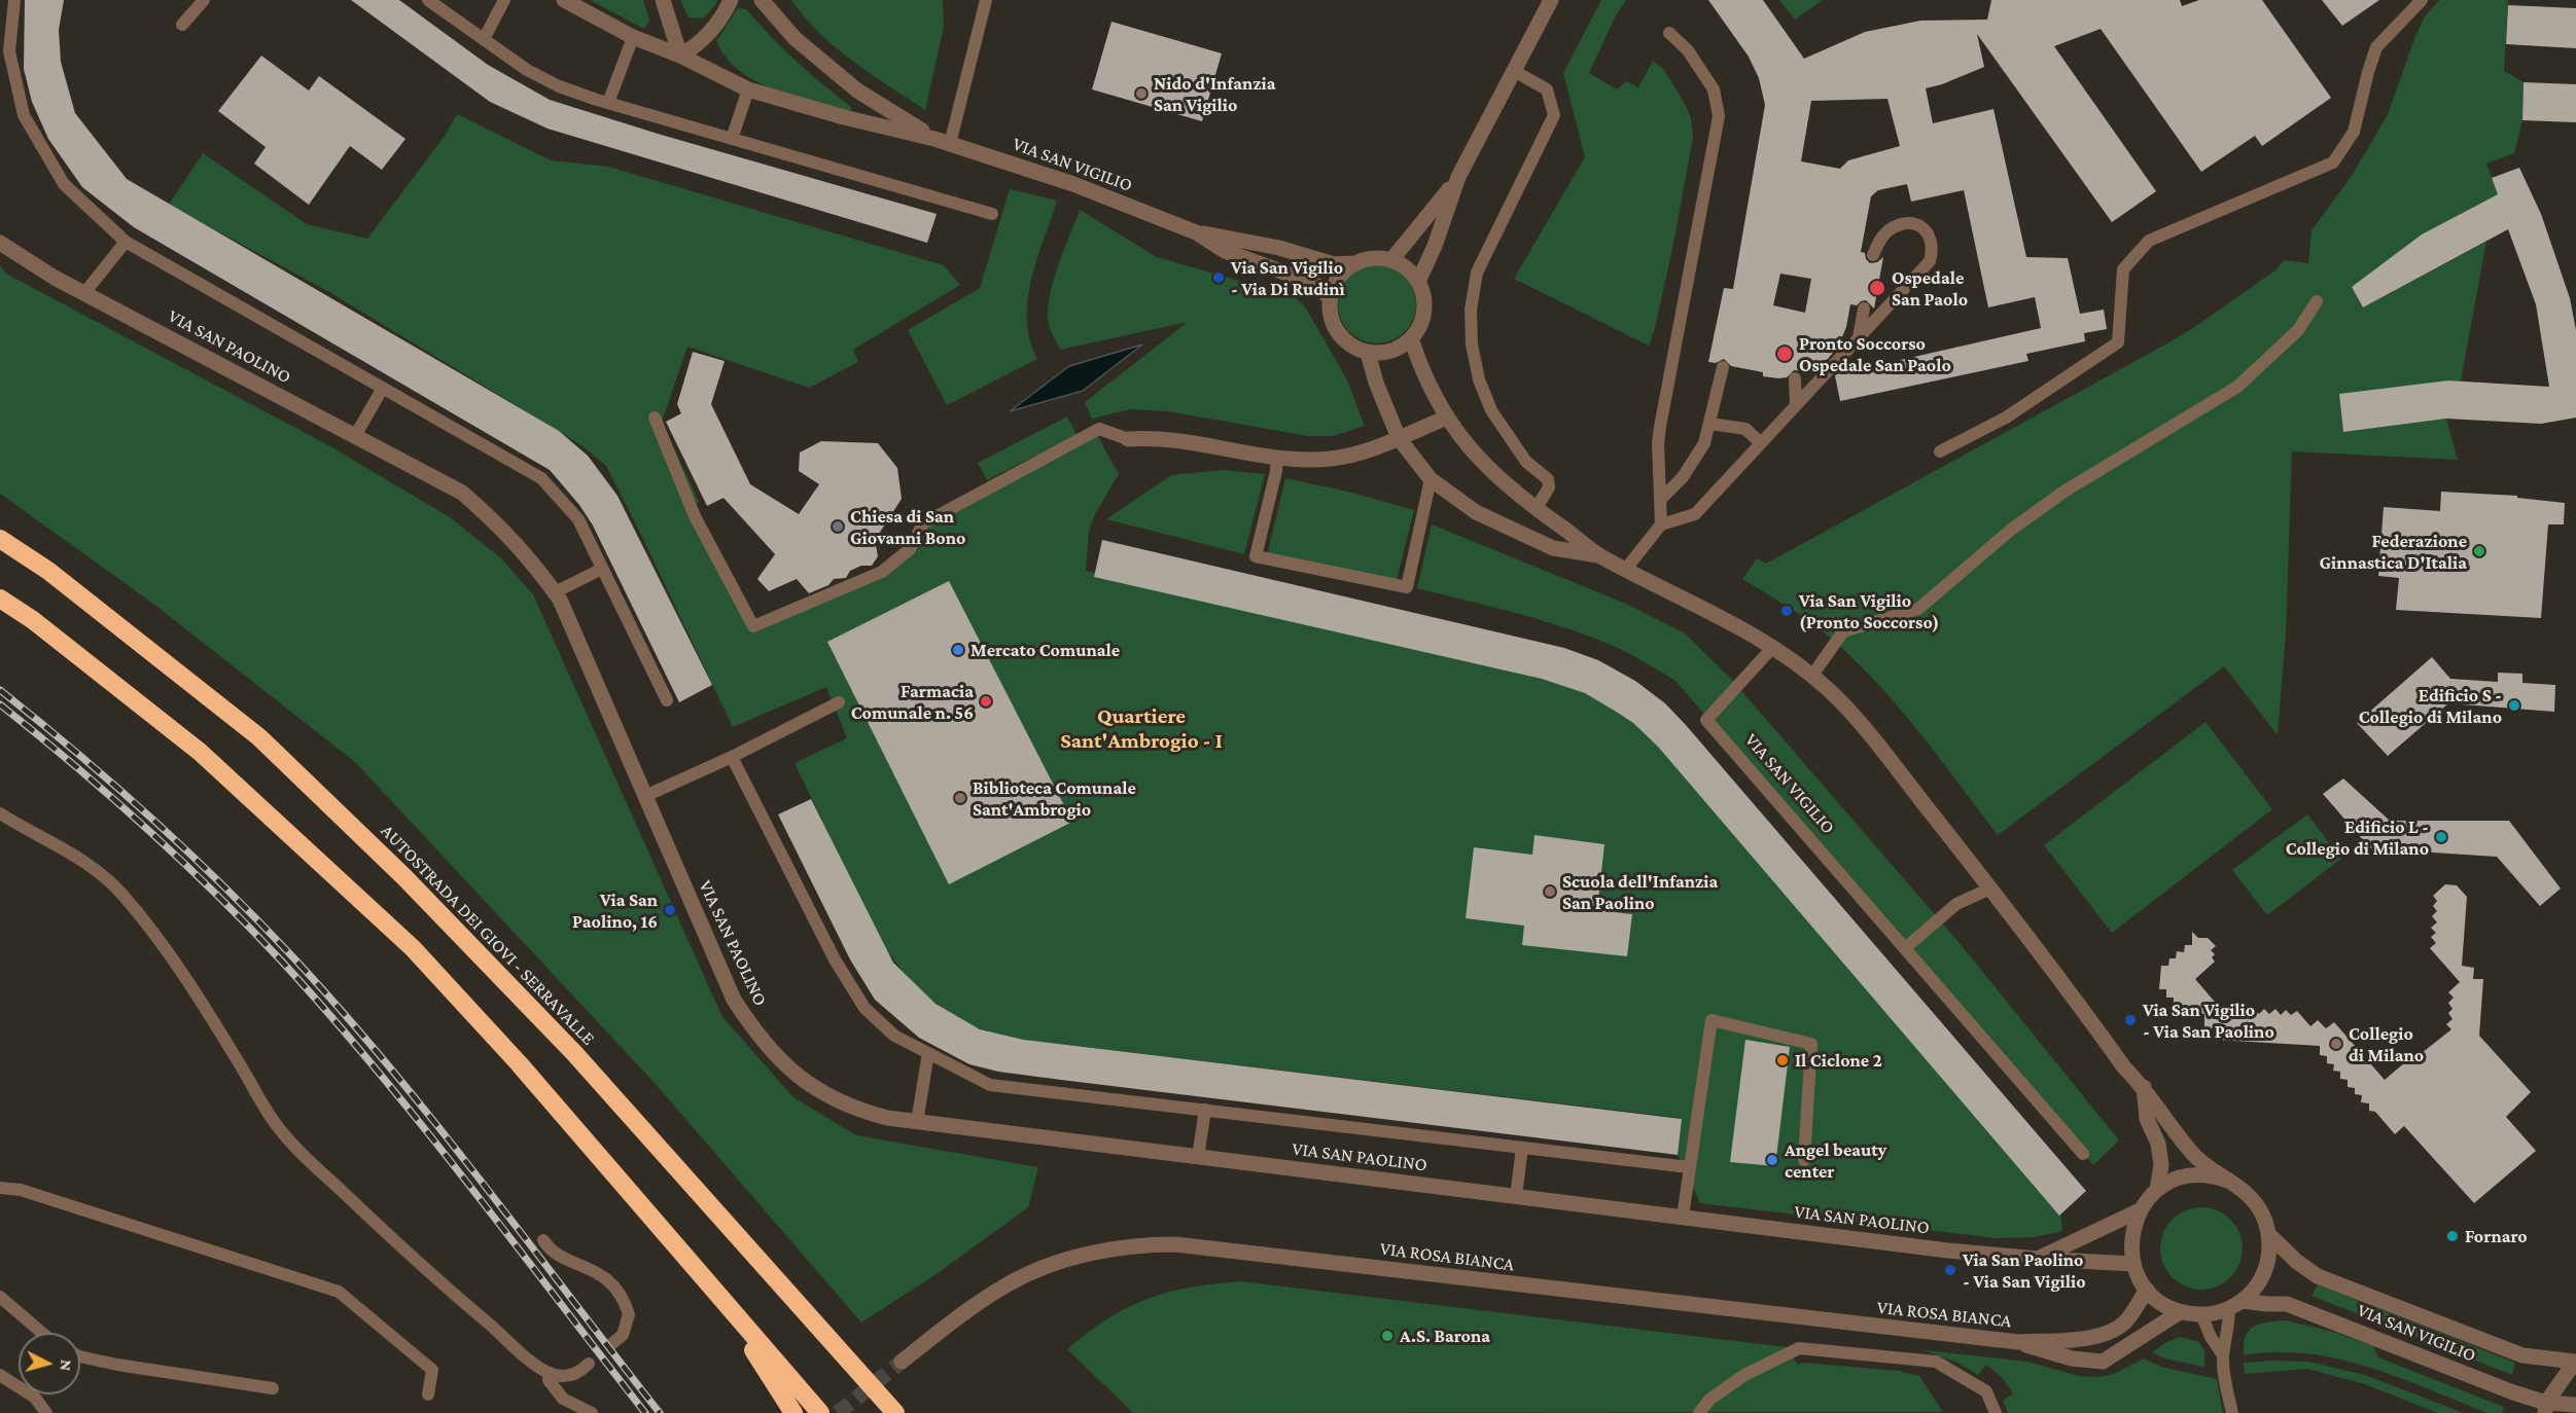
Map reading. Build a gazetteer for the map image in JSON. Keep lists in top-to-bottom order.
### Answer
{
  "streets": {
    "highway": ["AUTOSTRADA DEI GIOVI - SERRAVALLE"],
    "street": ["VIA SAN VIGILIO", "VIA SAN PAOLINO", "VIA ROSA BIANCA"]
  },
  "crossings": [
    ["VIA SAN VIGILIO", "VIA SAN PAOLINO"],
    ["VIA SAN VIGILIO", "VIA ROSA BIANCA"],
    ["VIA SAN PAOLINO", "VIA ROSA BIANCA"]
  ],
  "districts": ["Quartiere Sant'Ambrogio - I"],
  "places": [
    "Nido d'Infanzia San Vigilio",
    "Via San Vigilio - Via Di Rudinì",
    "Ospedale San Paolo",
    "Pronto Soccorso Ospedale San Paolo",
    "Chiesa di San Giovanni Bono",
    "Federazione Ginnastica D'Italia",
    "Via San Vigilio (Pronto Soccorso)",
    "Mercato Comunale",
    "Farmacia Comunale n. 56",
    "Edificio S - Collegio di Milano",
    "Biblioteca Comunale Sant'Ambrogio",
    "Edificio L - Collegio di Milano",
    "Scuola dell'Infanzia San Paolino",
    "Via San Paolino, 16",
    "Via San Vigilio - Via San Paolino",
    "Collegio di Milano",
    "Il Ciclone 2",
    "Angel beauty center",
    "Fornaro",
    "Via San Paolino - Via San Vigilio",
    "A.S. Barona"
  ],
  "north": "right"
}
